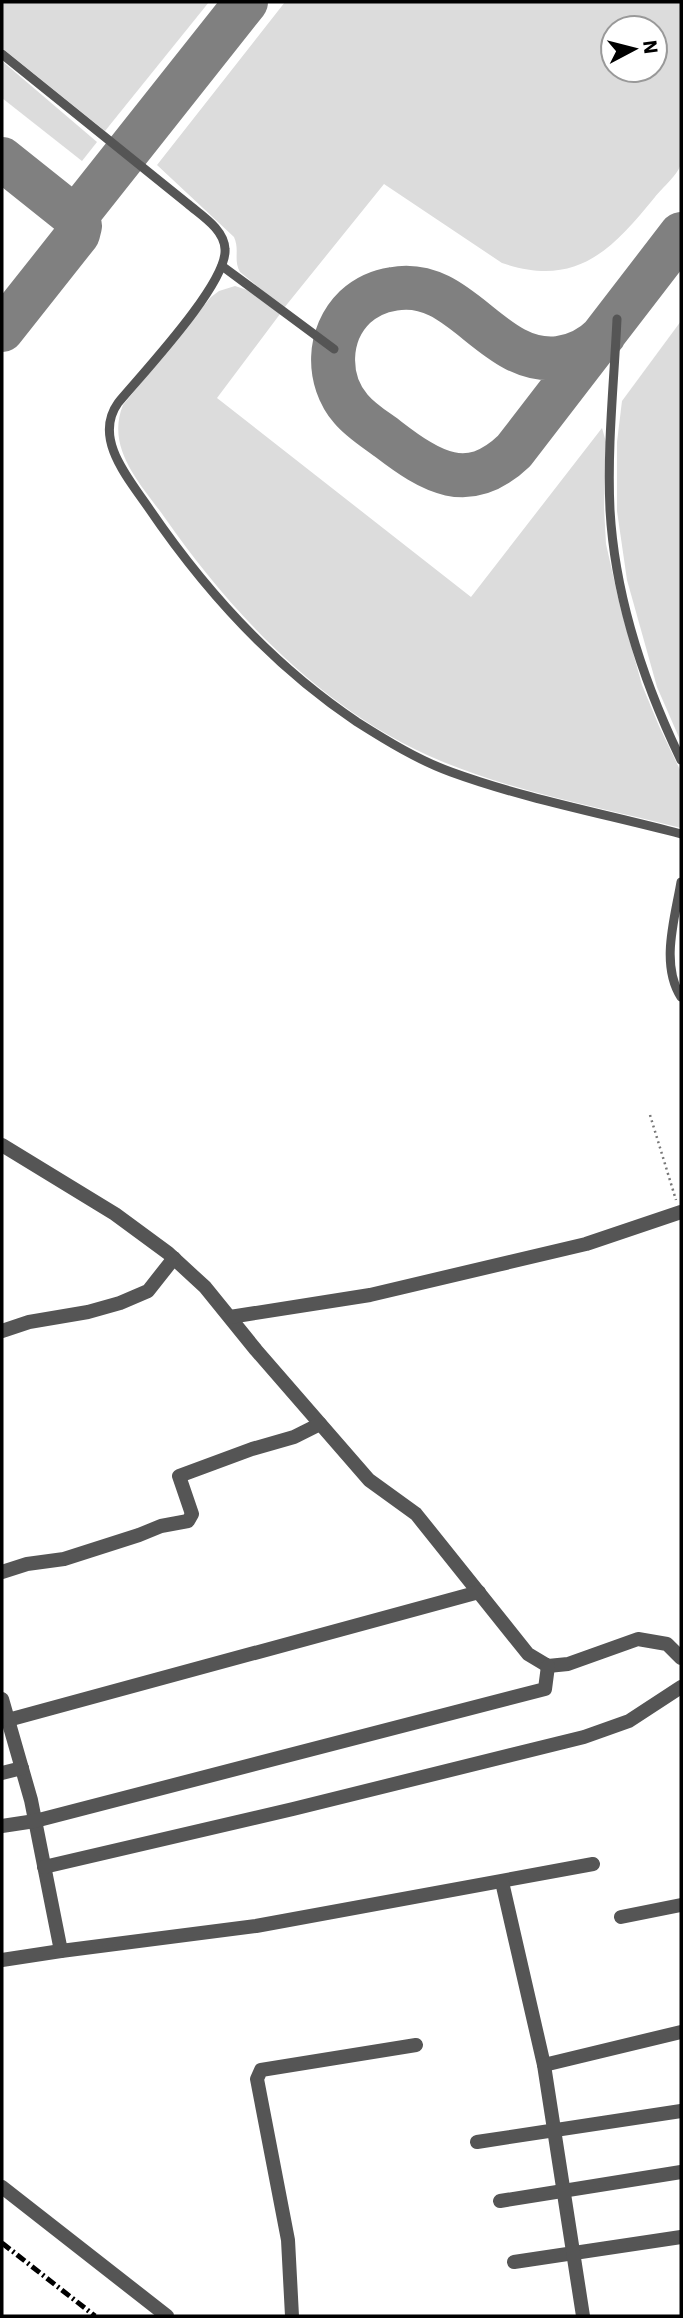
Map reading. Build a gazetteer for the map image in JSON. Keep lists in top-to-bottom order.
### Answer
{
  "north": "right"
}
